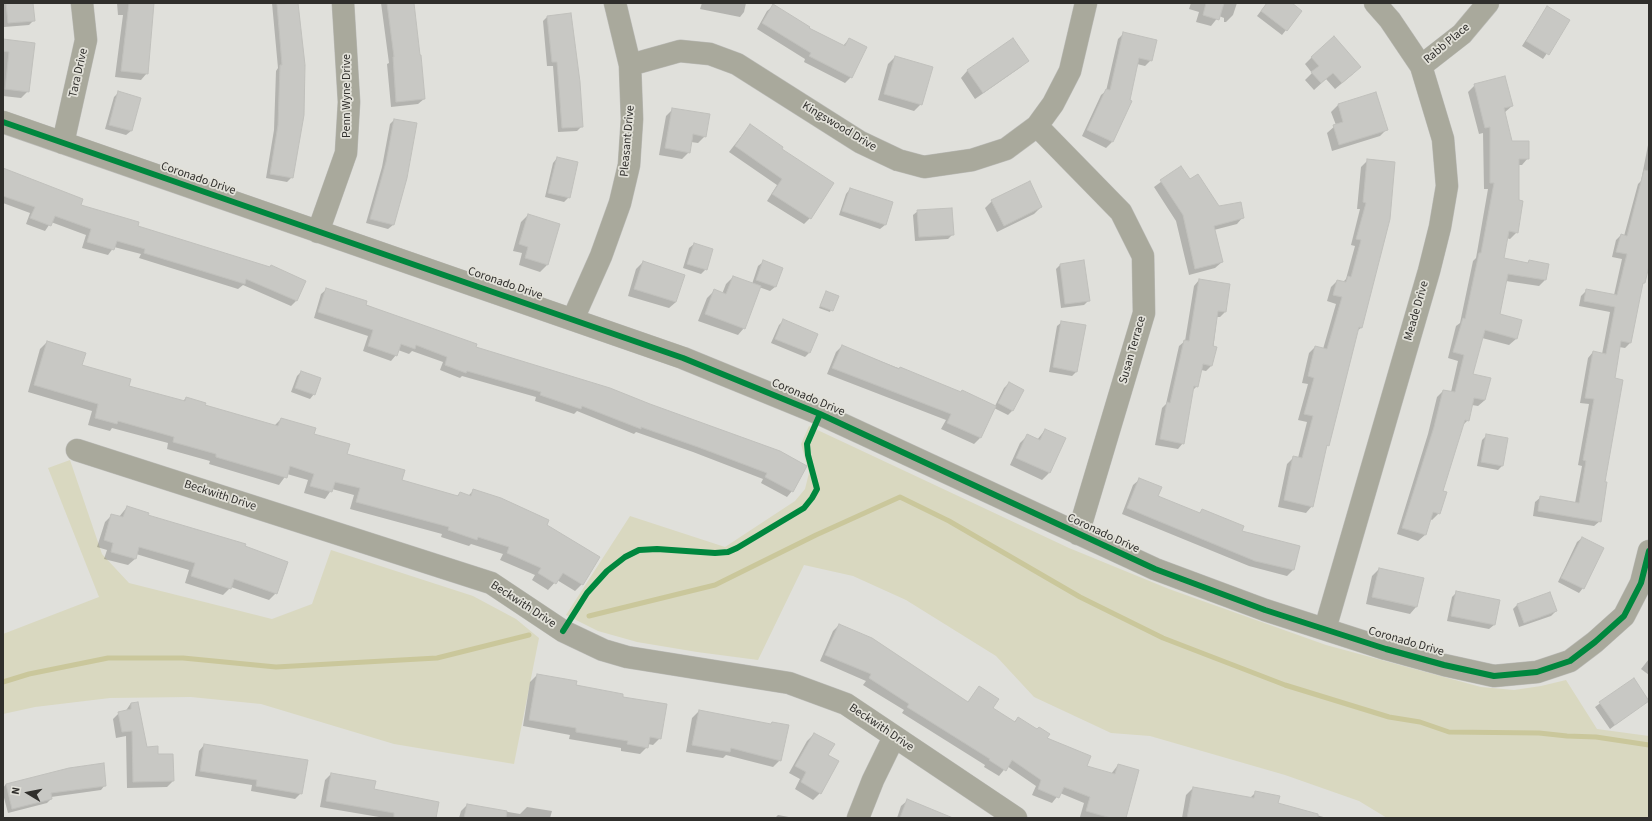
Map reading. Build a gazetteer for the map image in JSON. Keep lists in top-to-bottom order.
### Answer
{
  "streets": {
    "street": [
      "Rabb Place",
      "Tara Drive",
      "Penn Wyne Drive",
      "Kingswood Drive",
      "Pleasant Drive",
      "Coronado Drive",
      "Meade Drive",
      "Susan Terrace",
      "Beckwith Drive"
    ]
  },
  "crossings": [
    ["Rabb Place", "Meade Drive"],
    ["Tara Drive", "Coronado Drive"],
    ["Penn Wyne Drive", "Coronado Drive"],
    ["Kingswood Drive", "Pleasant Drive"],
    ["Kingswood Drive", "Susan Terrace"],
    ["Pleasant Drive", "Coronado Drive"],
    ["Coronado Drive", "Meade Drive"],
    ["Coronado Drive", "Susan Terrace"]
  ],
  "north": "left"
}
